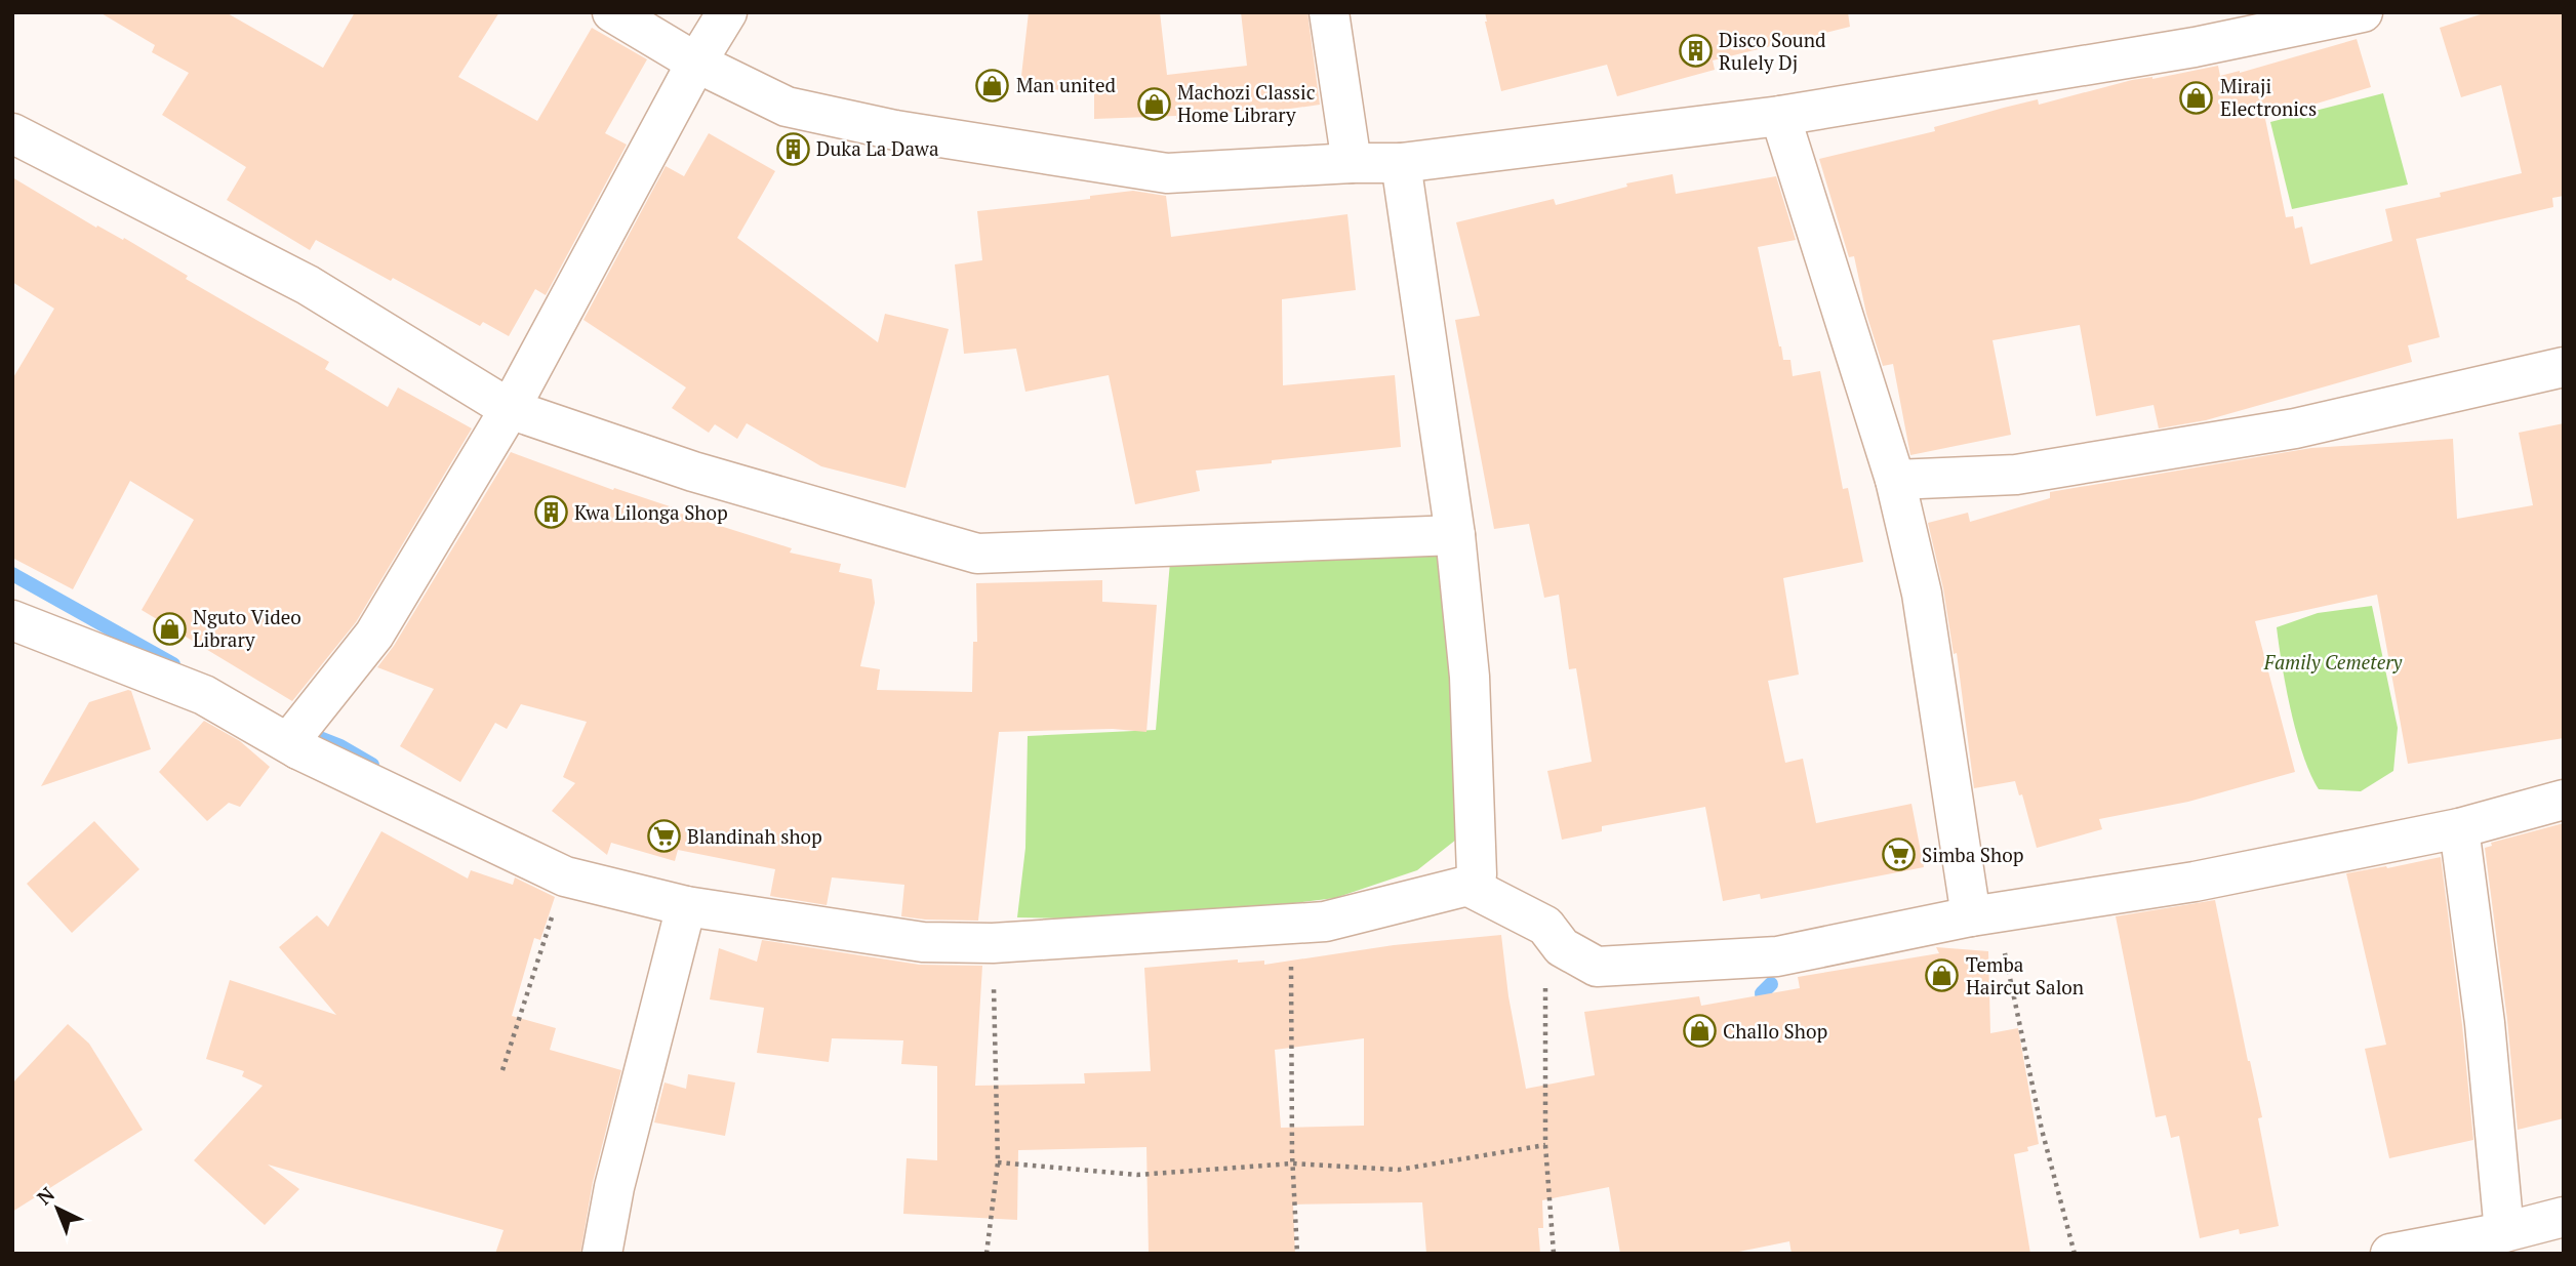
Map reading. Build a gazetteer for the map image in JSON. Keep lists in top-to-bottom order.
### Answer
{
  "parks": ["Family Cemetery"],
  "places": {
    "building": ["Disco Sound Rulely Dj", "Duka La Dawa", "Kwa Lilonga Shop"],
    "shop": [
      "Man united",
      "Miraji Electronics",
      "Machozi Classic Home Library",
      "Nguto Video Library",
      "Temba Haircut Salon",
      "Challo Shop"
    ],
    "supermarket": ["Blandinah shop", "Simba Shop"]
  },
  "north": "top left"
}
